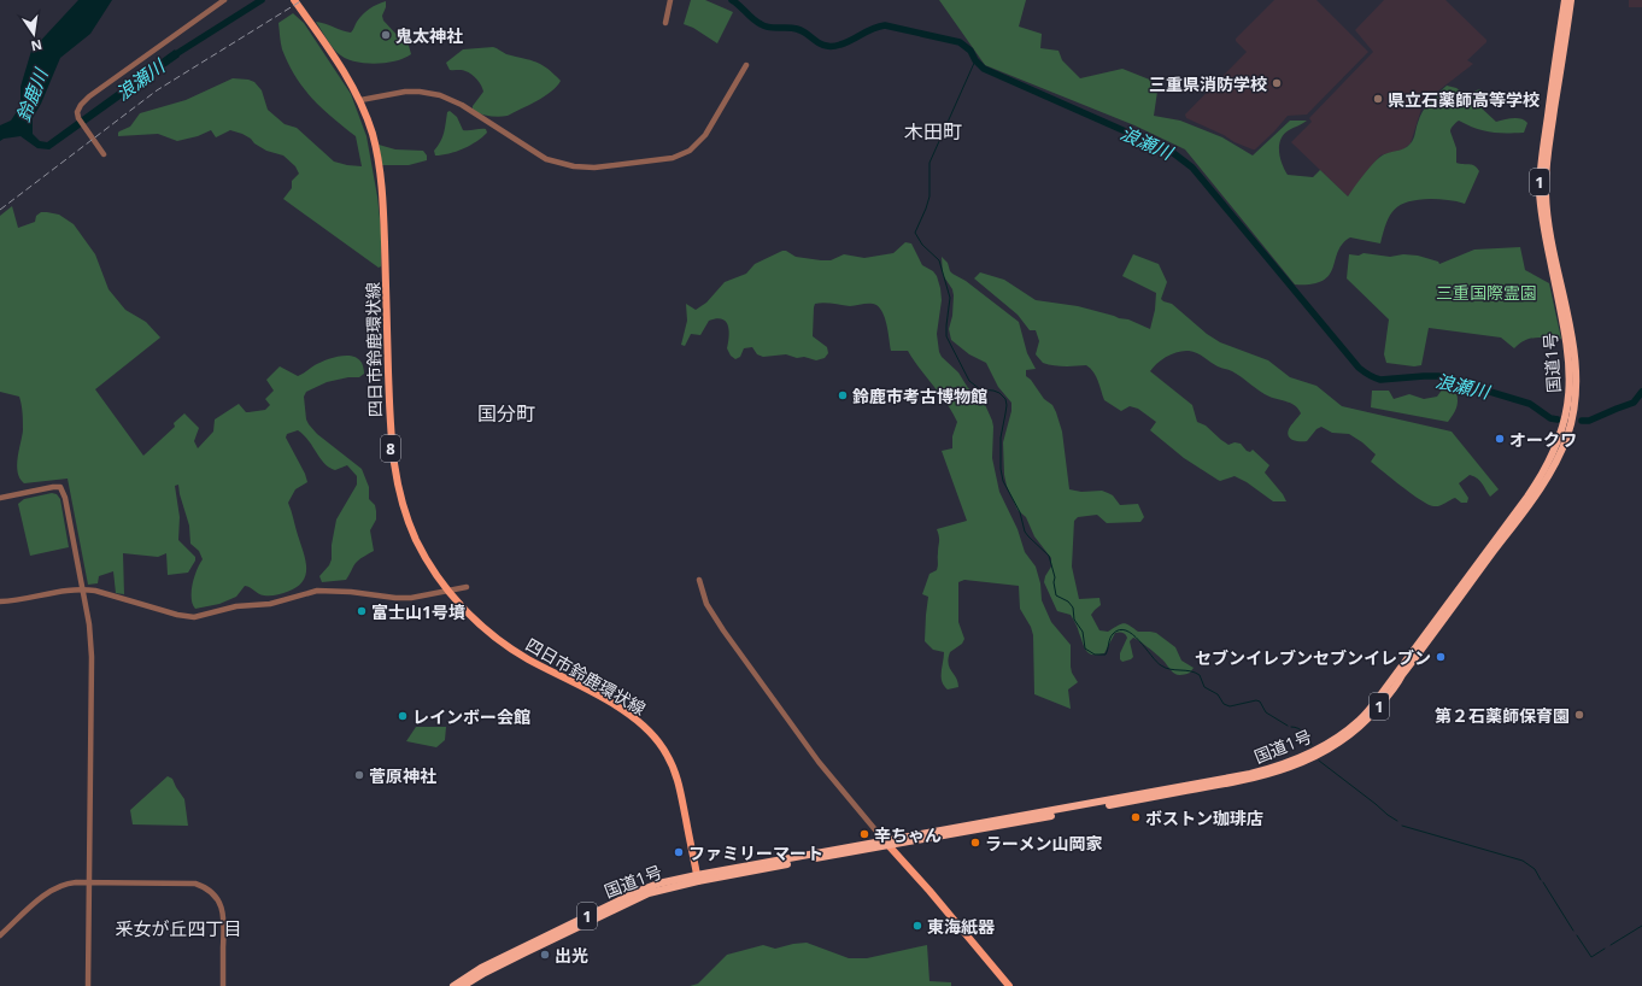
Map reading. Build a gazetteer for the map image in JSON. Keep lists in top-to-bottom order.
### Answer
{
  "streets": {
    "highway": ["1", "国道1号"],
    "main road": ["四日市鈴鹿環状線", "8"]
  },
  "crossings": [
    ["四日市鈴鹿環状線", "国道1号"]
  ],
  "districts": ["木田町", "国分町", "釆女が丘四丁目"],
  "water": ["浪瀬川", "鈴鹿川"],
  "parks": ["三重国際霊園"],
  "places": [
    "鬼太神社",
    "三重県消防学校",
    "県立石薬師高等学校",
    "鈴鹿市考古博物館",
    "オークワ",
    "富士山1号墳",
    "セブンイレブンセブンイレブン",
    "第２石薬師保育園",
    "レインボー会館",
    "菅原神社",
    "ボストン珈琲店",
    "辛ちゃん",
    "ラーメン山岡家",
    "ファミリーマート",
    "東海紙器",
    "出光"
  ],
  "north": "bottom"
}
